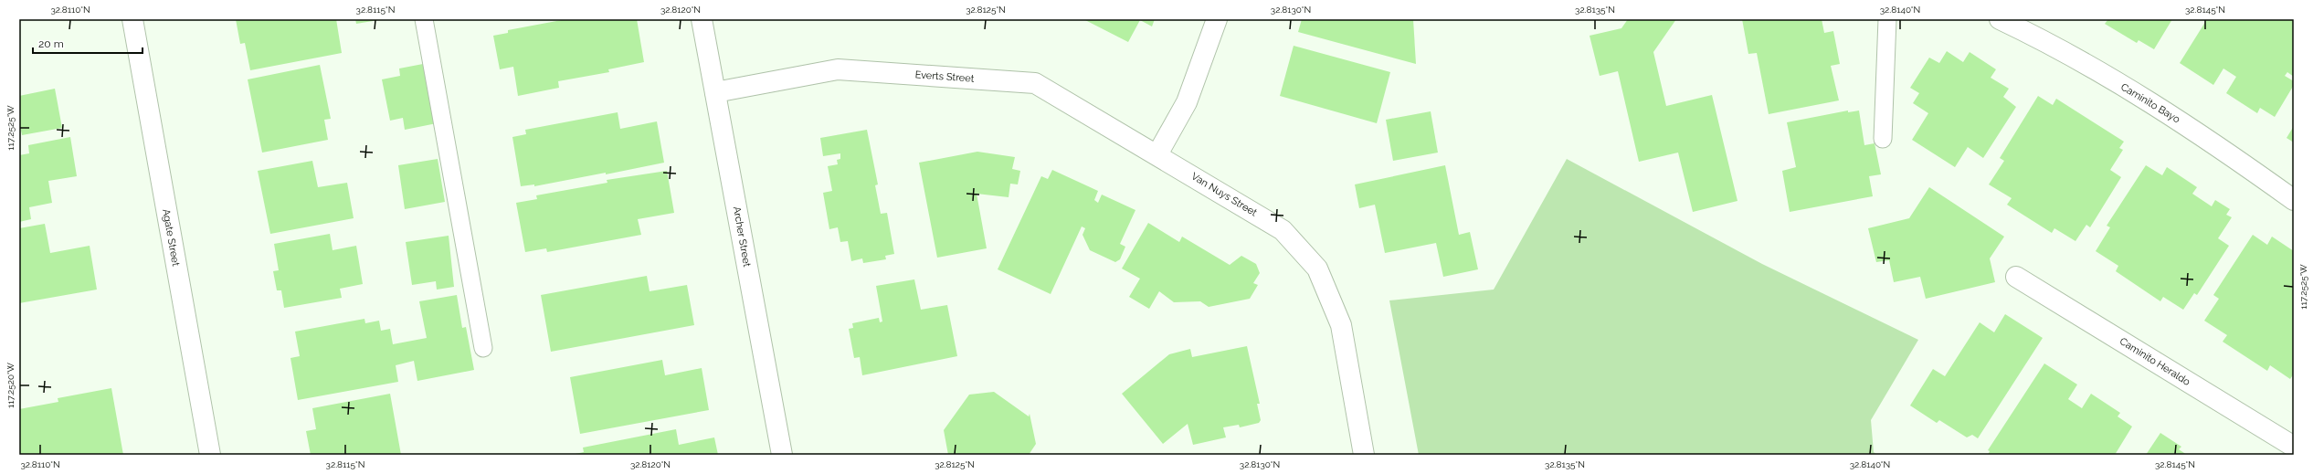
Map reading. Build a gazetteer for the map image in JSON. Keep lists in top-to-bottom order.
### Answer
{
  "streets": {
    "street": [
      "Everts Street",
      "Caminito Bayo",
      "Van Nuys Street",
      "Archer Street",
      "Agate Street",
      "Caminito Heraldo"
    ]
  },
  "crossings": [
    ["Everts Street", "Van Nuys Street"],
    ["Everts Street", "Archer Street"]
  ],
  "scale_bar": "20 m",
  "coordinates": [
    "32.8110°N",
    "32.8115°N",
    "32.8120°N",
    "32.8125°N",
    "32.8130°N",
    "32.8135°N",
    "32.8140°N",
    "32.8145°N",
    "117.2525°W",
    "117.2520°W"
  ]
}
